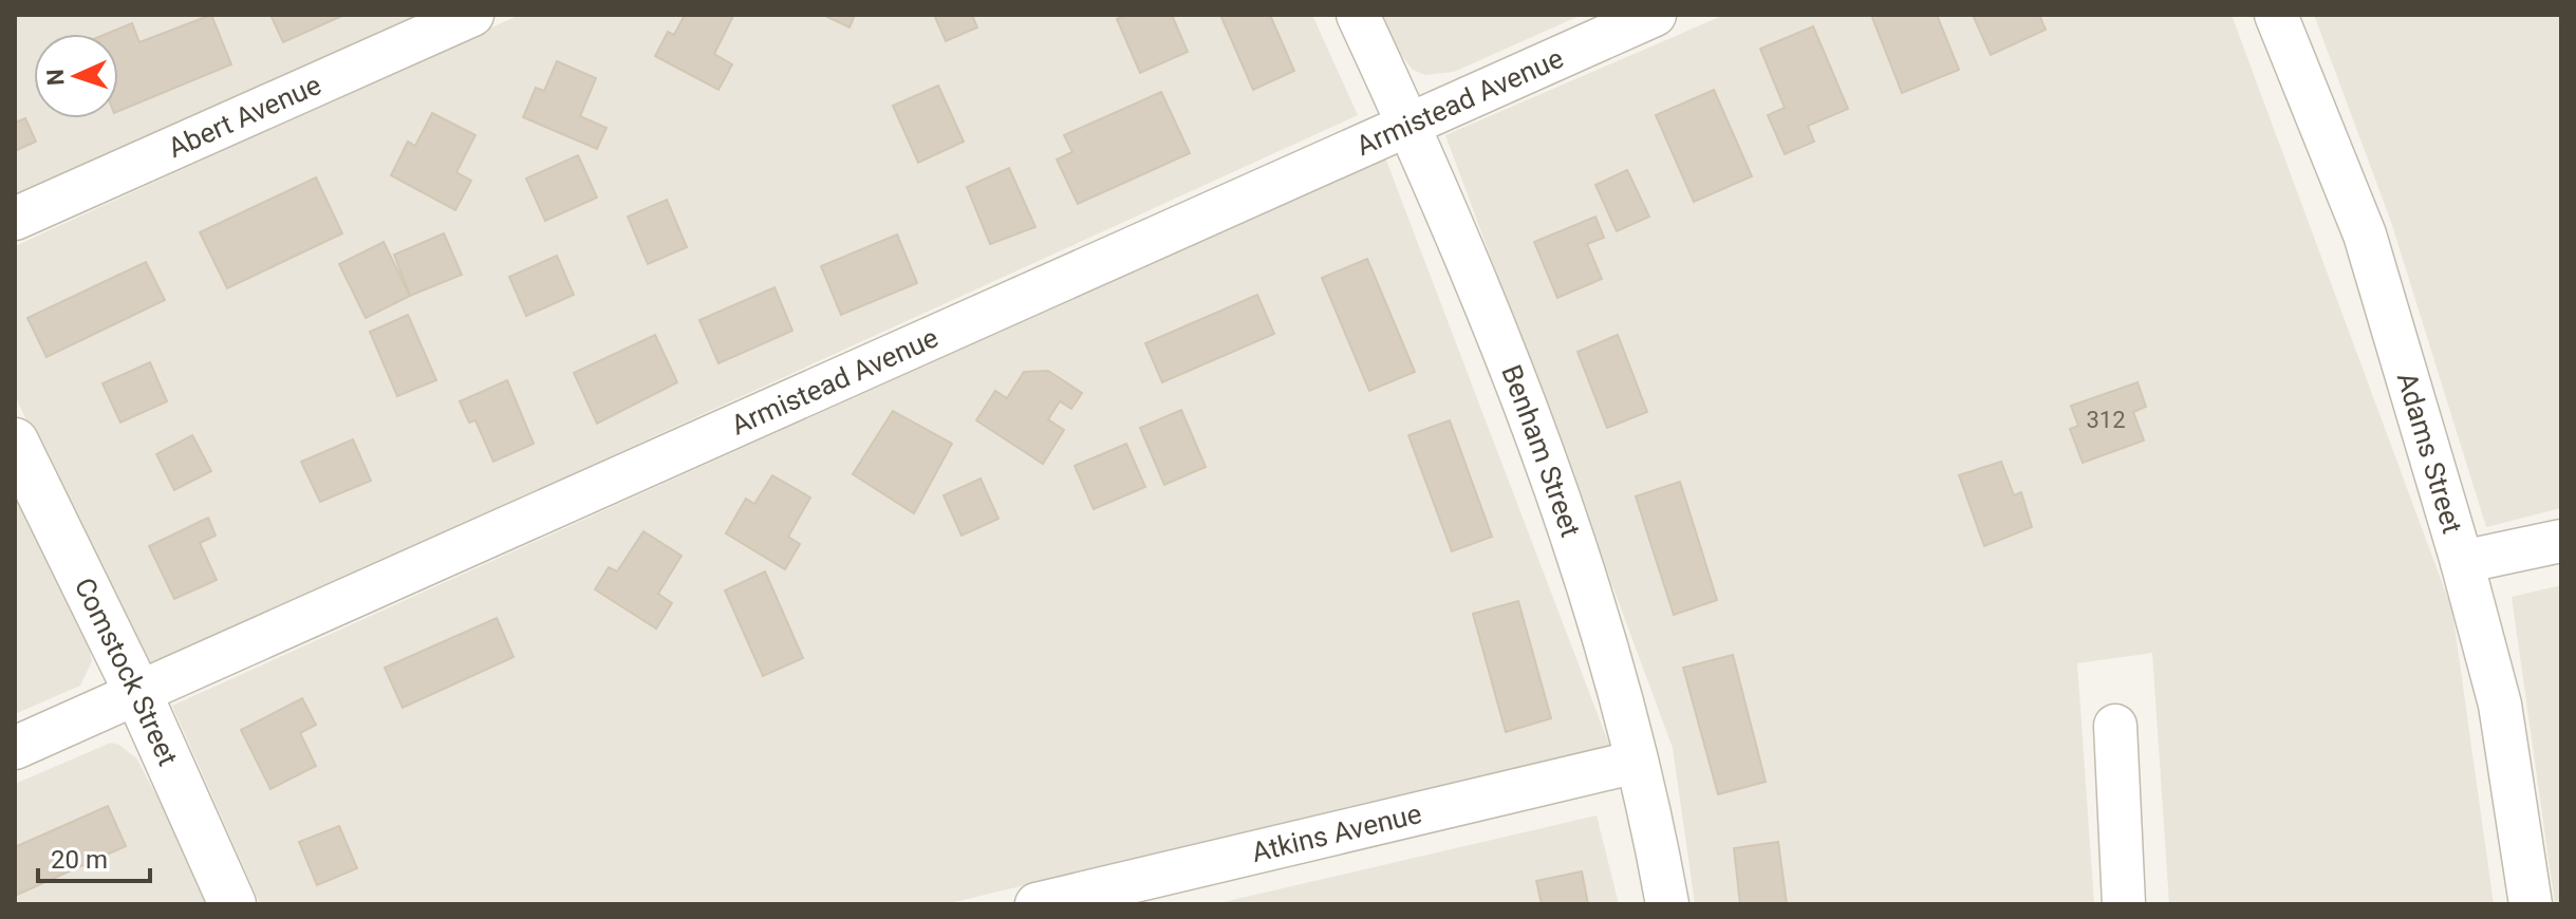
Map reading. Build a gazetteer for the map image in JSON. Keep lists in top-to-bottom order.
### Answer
{
  "streets": {
    "street": [
      "Armistead Avenue",
      "Abert Avenue",
      "Benham Street",
      "Adams Street",
      "Comstock Street",
      "Atkins Avenue"
    ]
  },
  "crossings": [
    ["Armistead Avenue", "Benham Street"],
    ["Armistead Avenue", "Comstock Street"],
    ["Benham Street", "Atkins Avenue"]
  ],
  "house_numbers": ["312"],
  "scale_bar": "20 m",
  "north": "left"
}
